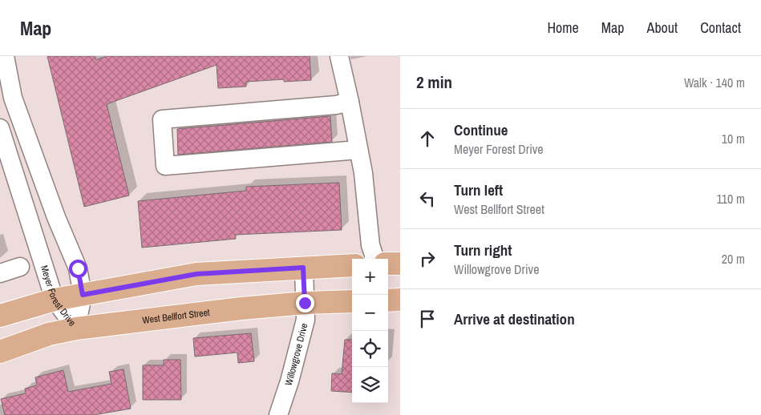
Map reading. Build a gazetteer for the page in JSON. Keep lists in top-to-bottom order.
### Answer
{
  "streets": {
    "main road": ["West Bellfort Street"],
    "street": ["Meyer Forest Drive", "Willowgrove Drive"]
  },
  "crossings": [
    ["Meyer Forest Drive", "West Bellfort Street"],
    ["West Bellfort Street", "Willowgrove Drive"]
  ],
  "page": {
    "header": "Map",
    "nav": [
      "Home",
      "Map",
      "About",
      "Contact"
    ],
    "heading": ["2 min", "Walk · 140 m"],
    "list": [
      ["Continue", "Meyer Forest Drive", "10 m"],
      ["Turn left", "West Bellfort Street", "110 m"],
      ["Turn right", "Willowgrove Drive", "20 m"],
      "Arrive at destination"
    ],
    "map_buttons": ["+", "−"]
  }
}
